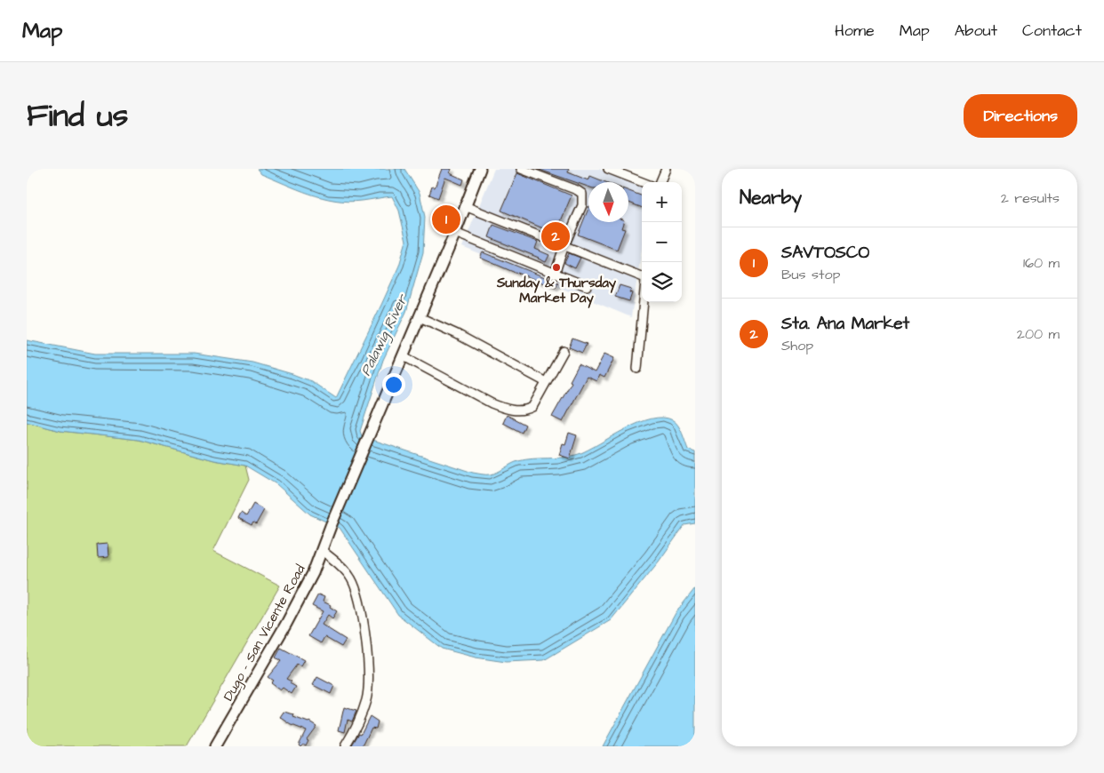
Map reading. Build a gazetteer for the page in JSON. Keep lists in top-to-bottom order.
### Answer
{
  "streets": {
    "main road": ["Dugo – San Vicente Road"]
  },
  "water": ["Palawig River"],
  "places": ["Sunday & Thursday Market Day"],
  "north": "bottom",
  "page": {
    "header": "Map",
    "nav": [
      "Home",
      "Map",
      "About",
      "Contact"
    ],
    "title": "Find us",
    "buttons": "Directions",
    "heading": ["Nearby", "2 results"],
    "map_buttons": ["+", "−"],
    "pins": ["1", "2"],
    "list": [
      {
        "mark": "1",
        "name": "SAVTOSCO",
        "note": "Bus stop",
        "value": "160 m"
      },
      {
        "mark": "2",
        "name": "Sta. Ana Market",
        "note": "Shop",
        "value": "200 m"
      }
    ]
  }
}
